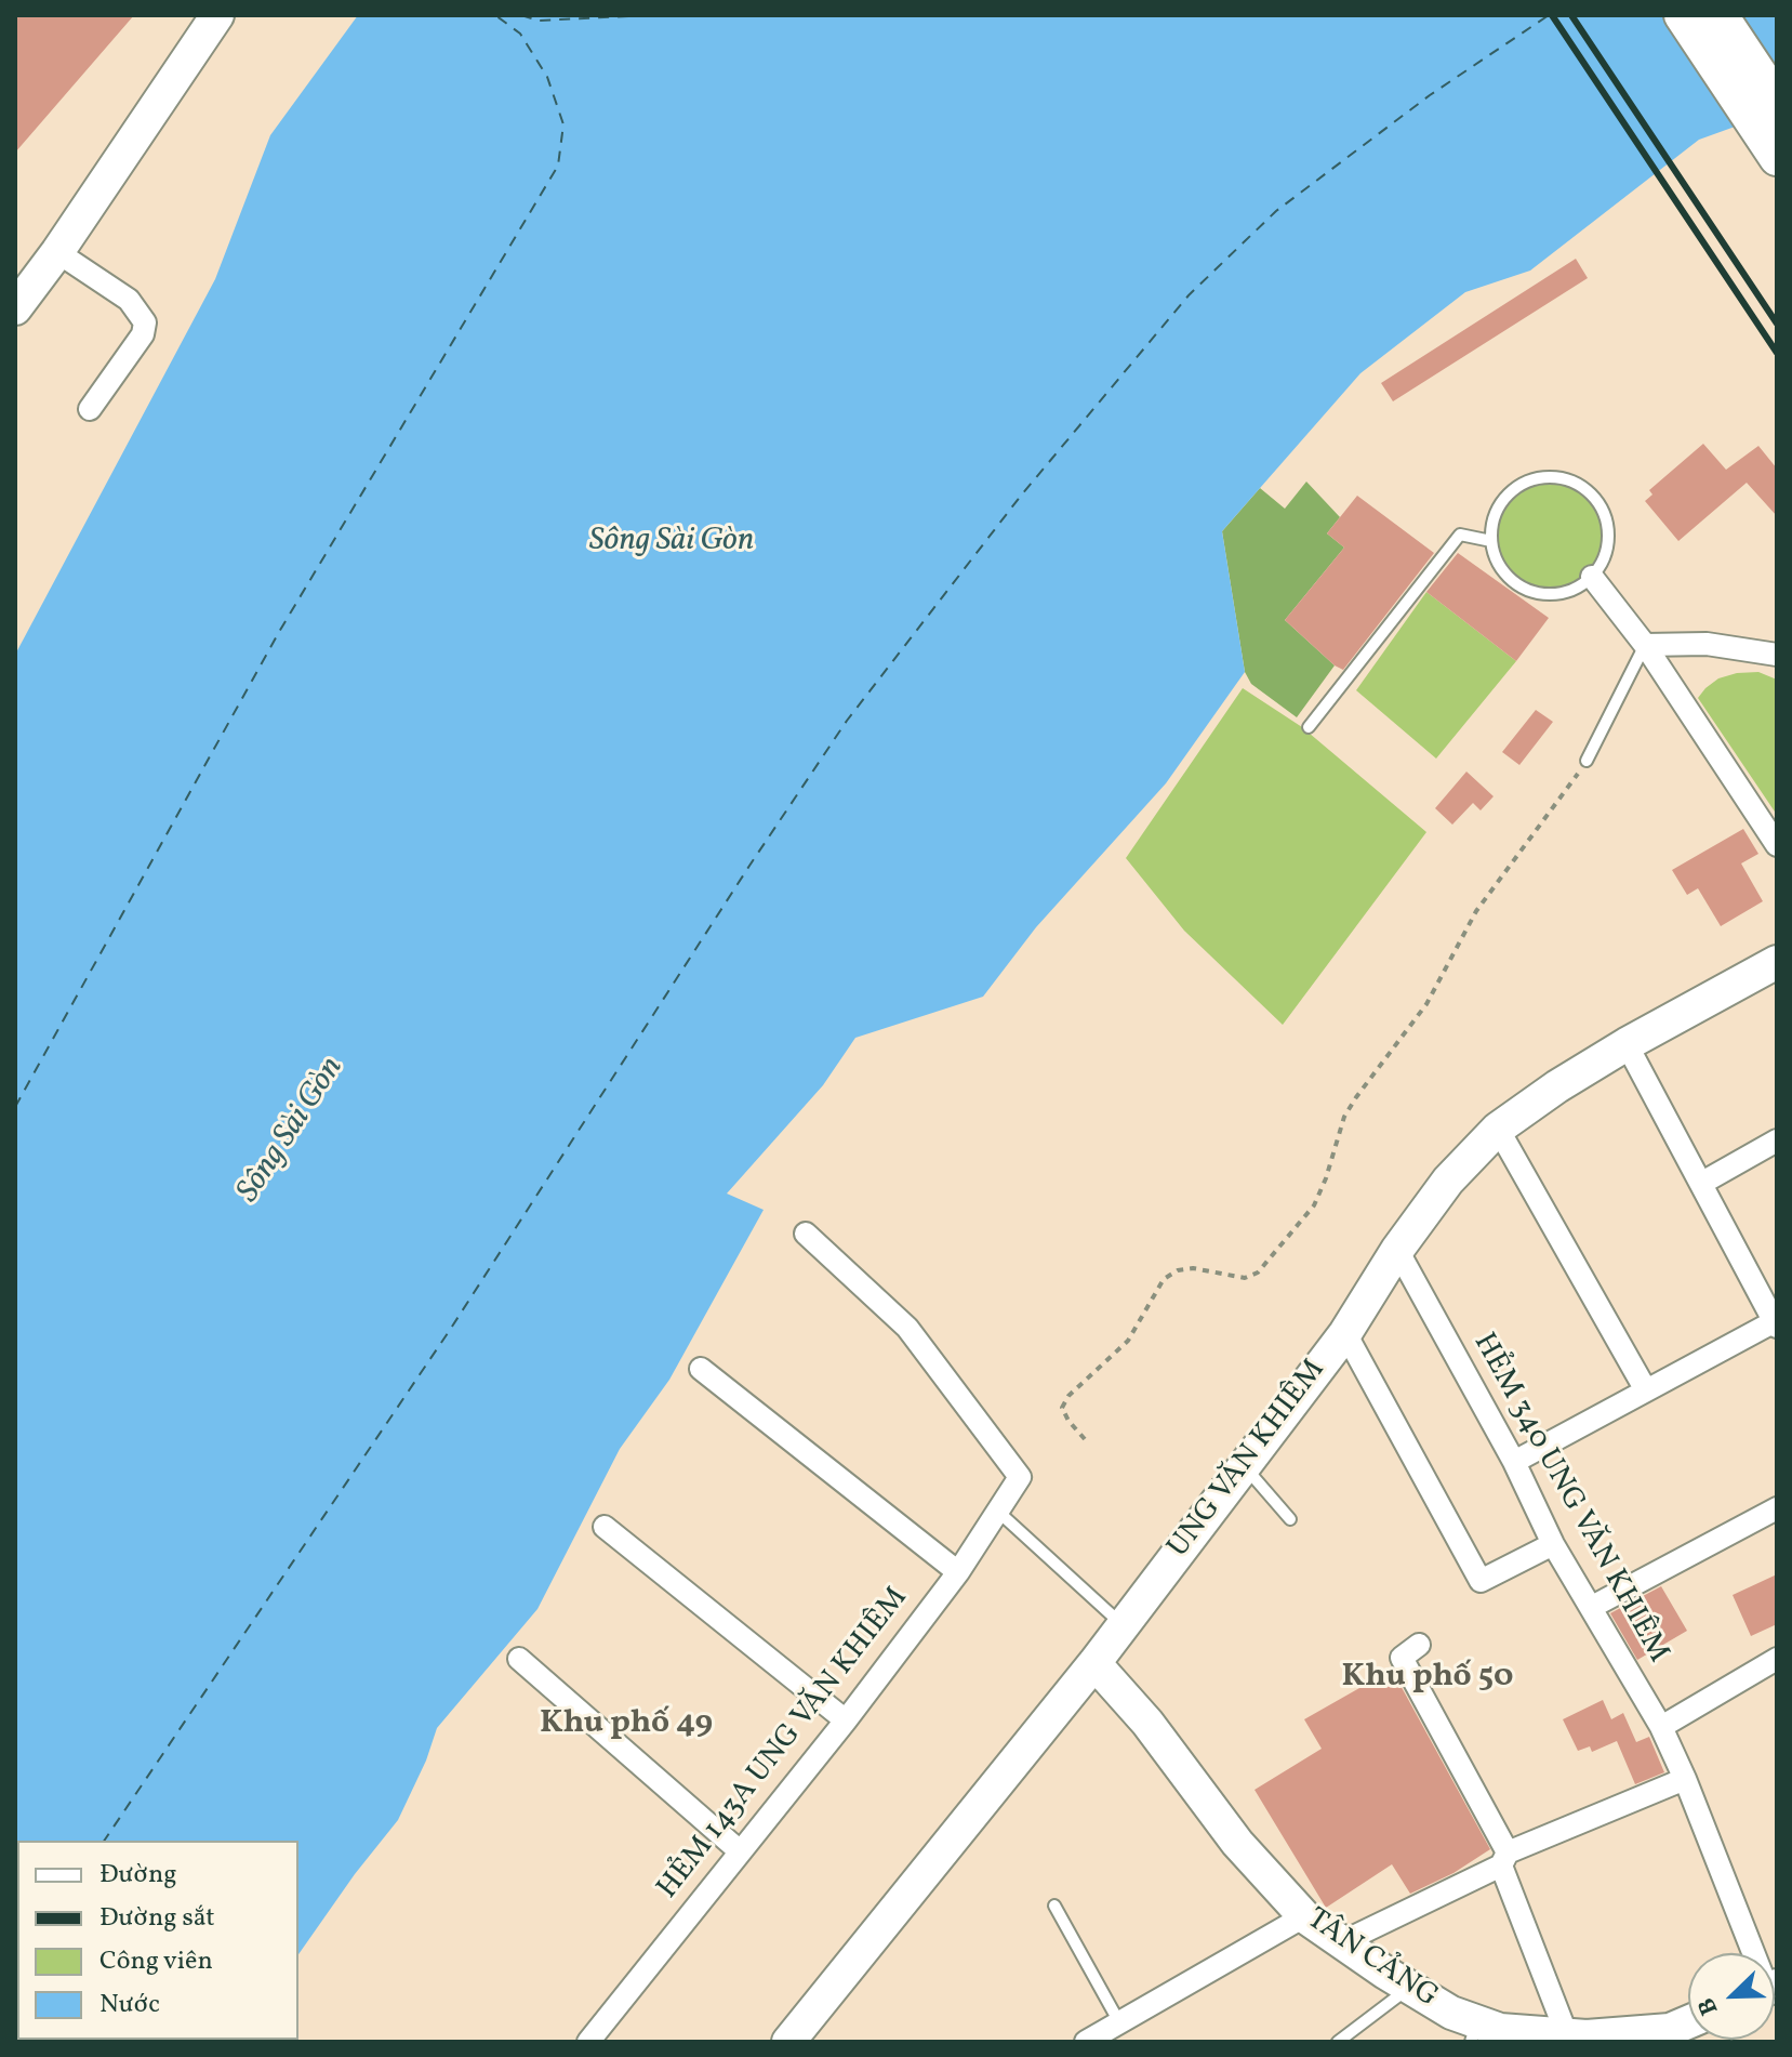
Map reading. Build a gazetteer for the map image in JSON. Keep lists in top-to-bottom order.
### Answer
{
  "streets": {
    "main road": ["UNG VĂN KHIÊM", "TÂN CẢNG"],
    "street": ["HẺM 340 UNG VĂN KHIÊM", "HẺM 143A UNG VĂN KHIÊM"]
  },
  "crossings": [
    ["UNG VĂN KHIÊM", "HẺM 340 UNG VĂN KHIÊM"],
    ["UNG VĂN KHIÊM", "TÂN CẢNG"]
  ],
  "districts": ["Khu phố 50", "Khu phố 49"],
  "water": ["Sông Sài Gòn"],
  "legend": [
    "Đường",
    "Đường sắt",
    "Công viên",
    "Nước"
  ],
  "north": "bottom left"
}
